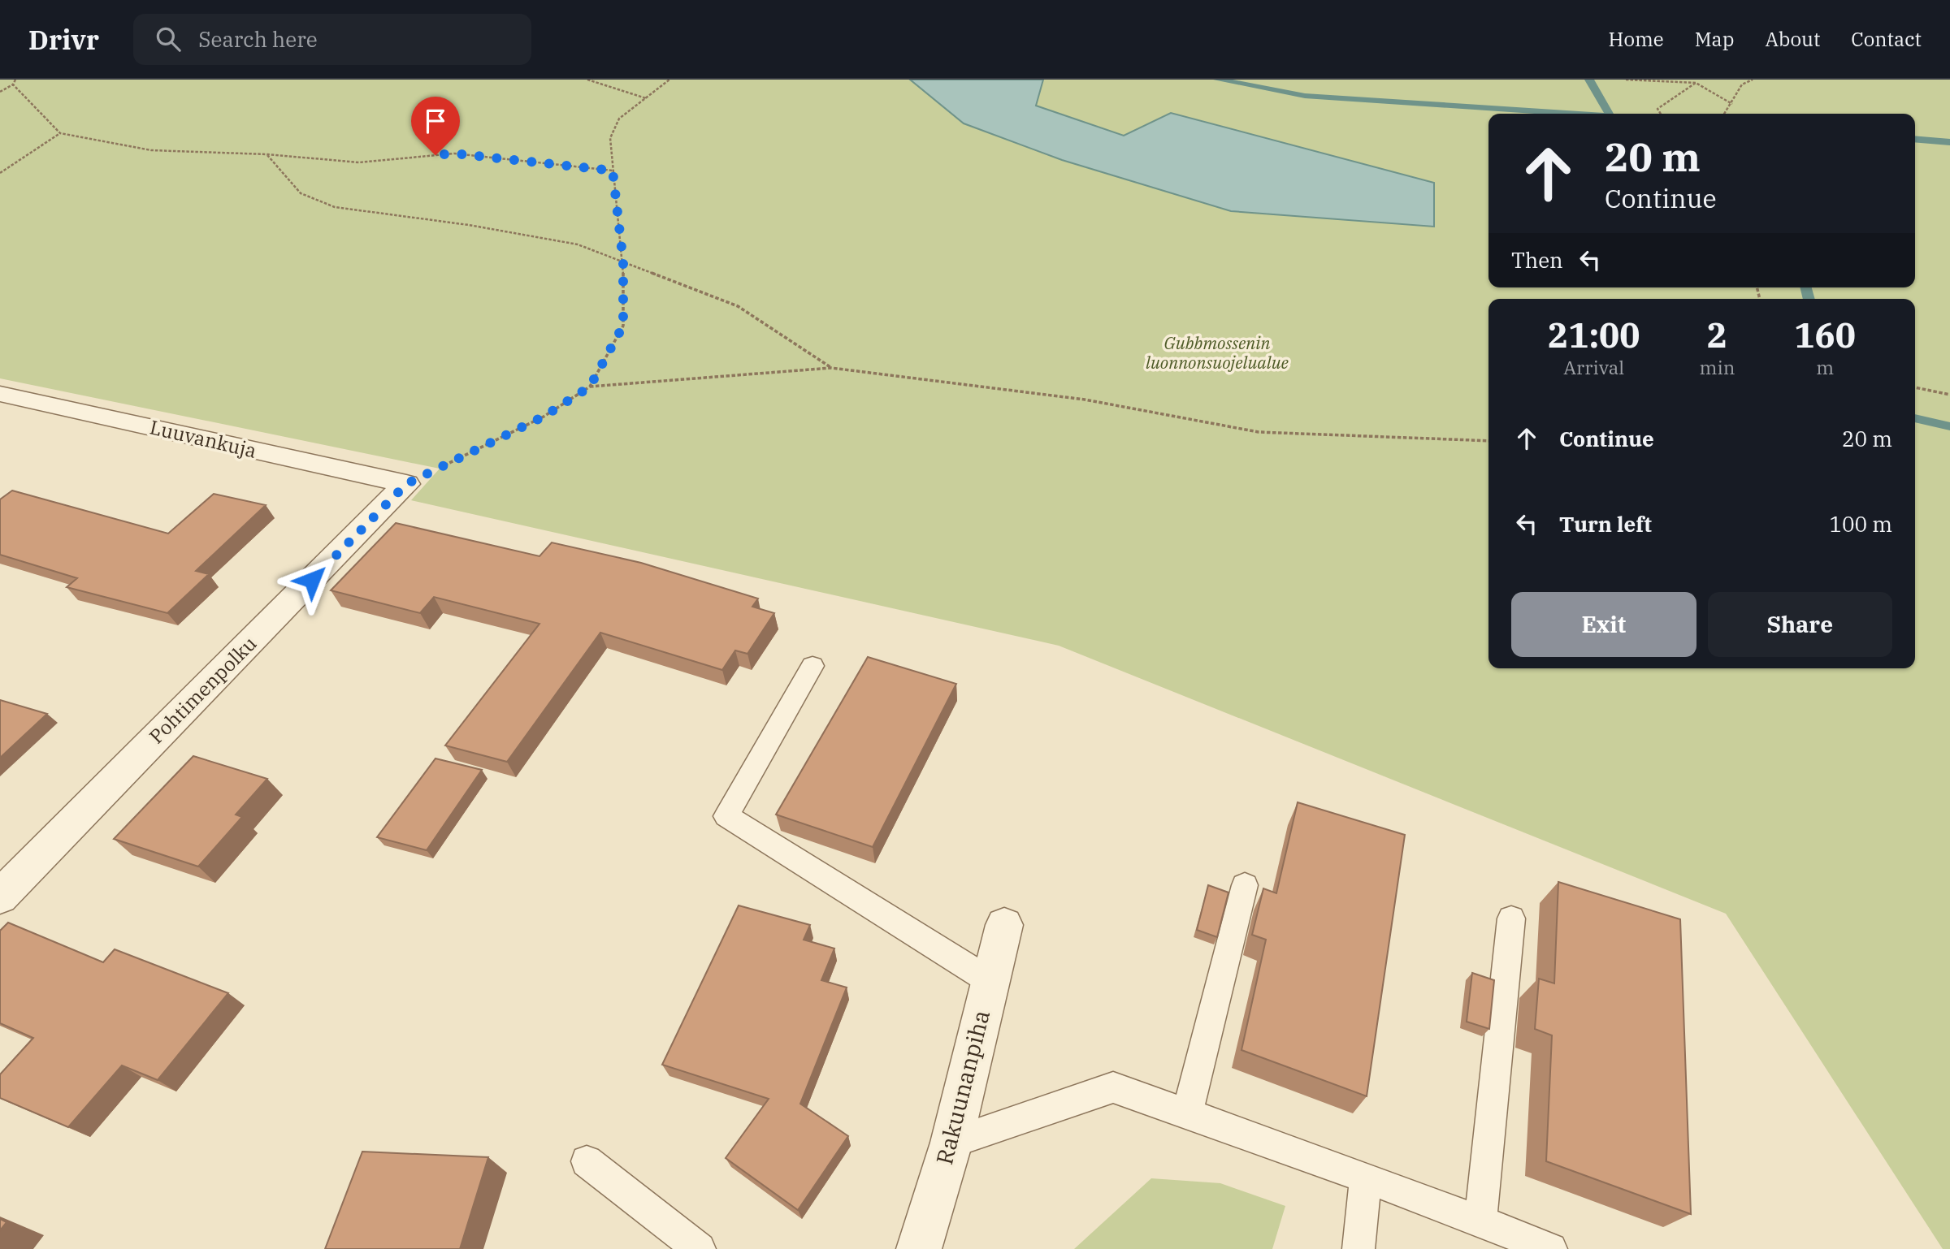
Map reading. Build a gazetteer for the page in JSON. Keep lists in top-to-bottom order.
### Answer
{
  "streets": {
    "street": ["Luuvankuja", "Pohtimenpolku", "Rakuunanpiha"]
  },
  "crossings": [
    ["Luuvankuja", "Pohtimenpolku"]
  ],
  "parks": ["Gubbmossenin luonnonsuojelualue"],
  "page": {
    "header": "Drivr",
    "search": "Search here",
    "nav": [
      "Home",
      "Map",
      "About",
      "Contact"
    ],
    "turn": ["20 m", "Continue"],
    "then": "Then",
    "eta": [
      "21:00",
      "Arrival",
      "2",
      "min",
      "160",
      "m"
    ],
    "list": [
      {
        "name": "Continue",
        "value": "20 m"
      },
      {
        "name": "Turn left",
        "value": "100 m"
      }
    ],
    "buttons": ["Exit", "Share"]
  }
}
